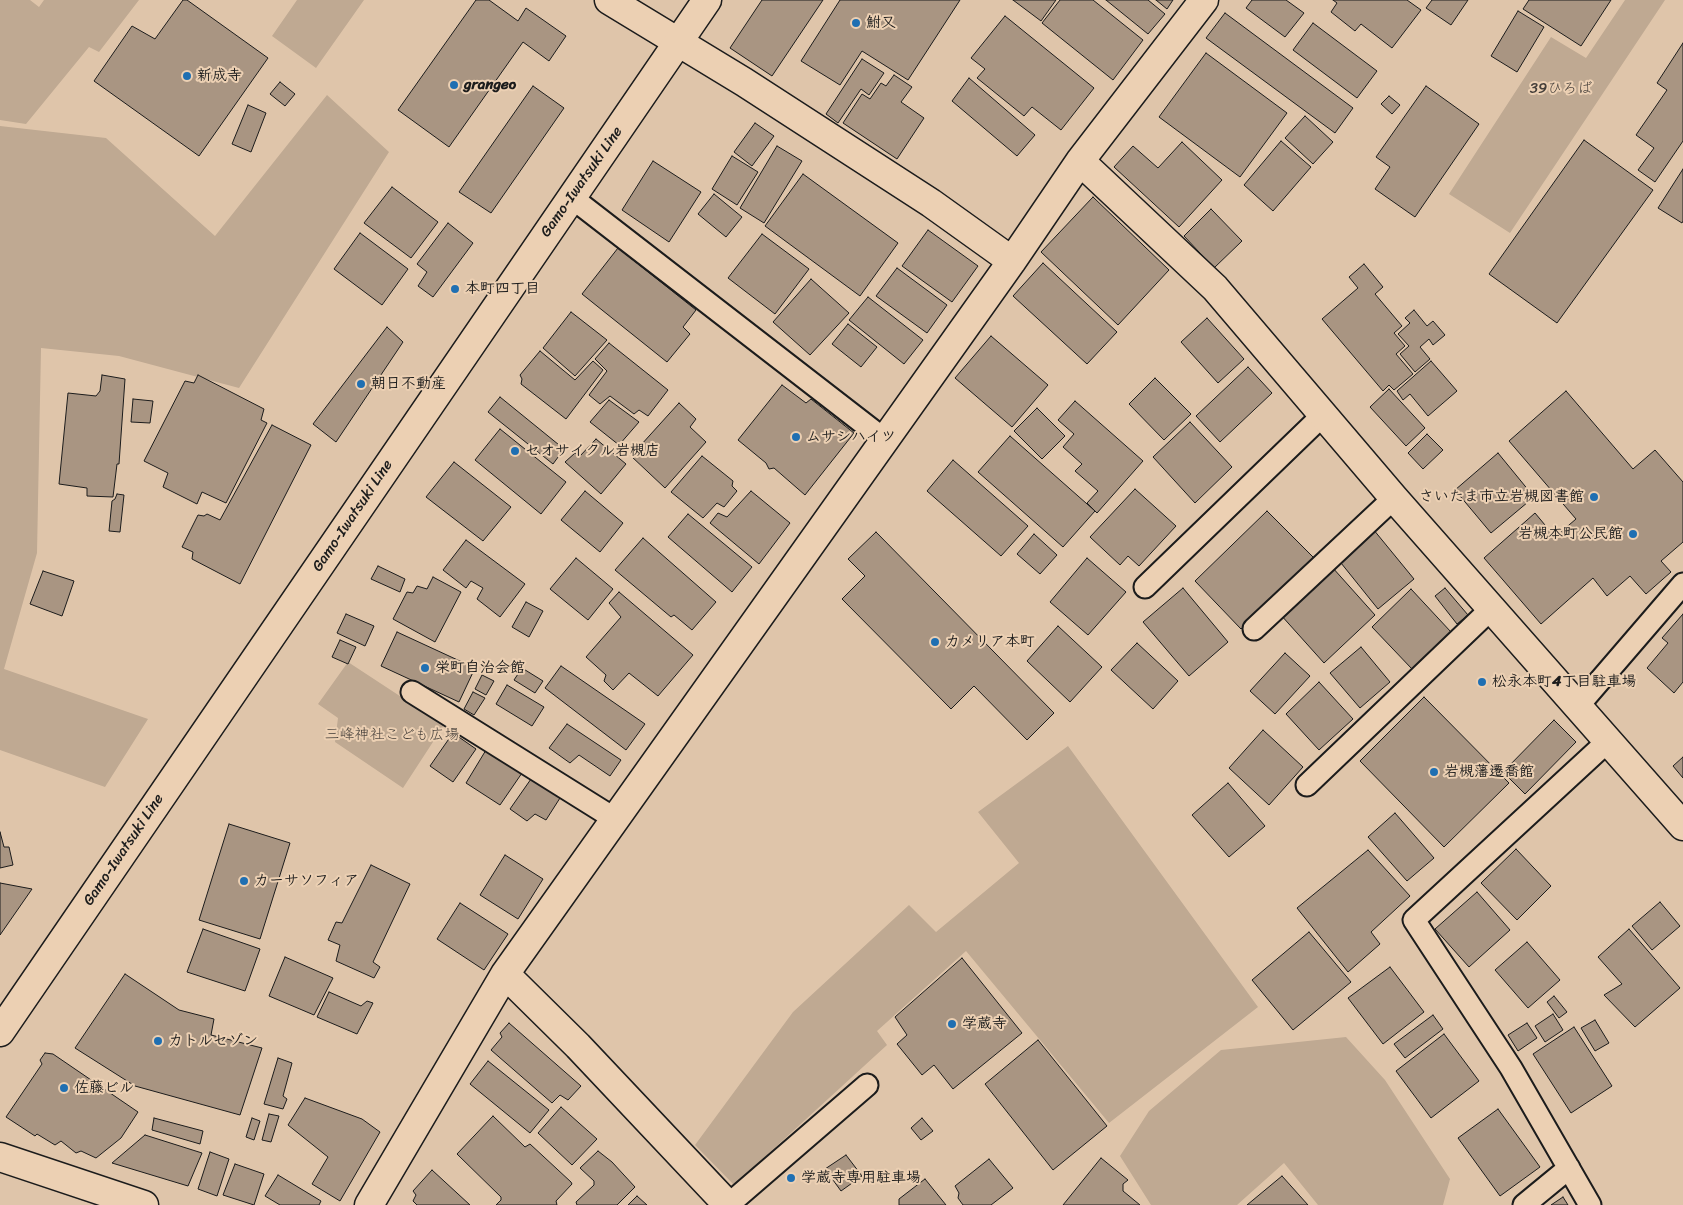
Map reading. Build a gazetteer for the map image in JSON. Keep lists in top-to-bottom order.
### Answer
{
  "streets": {
    "street": ["Gamo-Iwatsuki Line"]
  },
  "parks": ["39ひろば", "三峰神社こども広場"],
  "places": [
    "鮒又",
    "新成寺",
    "grangeo",
    "本町四丁目",
    "朝日不動産",
    "ムサシハイツ",
    "セオサイクル岩槻店",
    "さいたま市立岩槻図書館",
    "岩槻本町公民館",
    "カメリア本町",
    "栄町自治会館",
    "松永本町4丁目駐車場",
    "岩槻藩遷喬館",
    "カーサソフィア",
    "学蔵寺",
    "カトルセゾン",
    "佐藤ビル",
    "学蔵寺専用駐車場"
  ]
}
